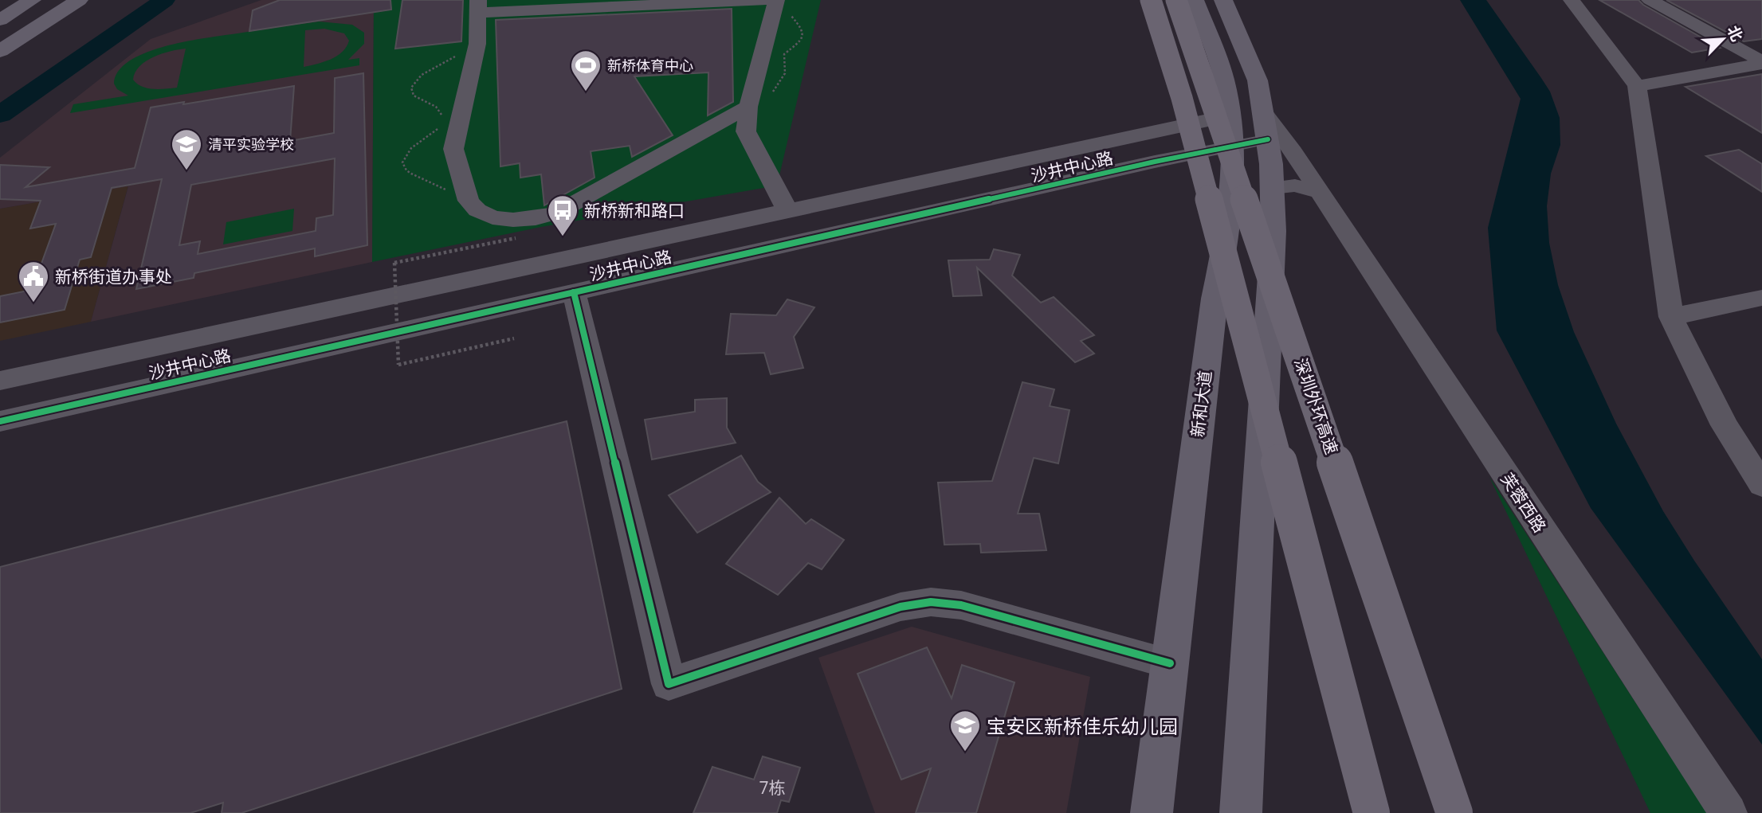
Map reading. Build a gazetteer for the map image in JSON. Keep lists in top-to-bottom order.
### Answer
{
  "streets": {
    "highway": ["深圳外环高速"],
    "main road": ["新和大道"],
    "street": ["沙井中心路", "芙蓉西路"]
  },
  "crossings": [
    ["沙井中心路", "新和大道"],
    ["沙井中心路", "芙蓉西路"]
  ],
  "places": {
    "sports": ["新桥体育中心"],
    "school or university": ["清平实验学校", "宝安区新桥佳乐幼儿园"],
    "bus stop": ["新桥新和路口"],
    "public building": ["新桥街道办事处"]
  },
  "house_numbers": ["7栋"],
  "north": "top right"
}
